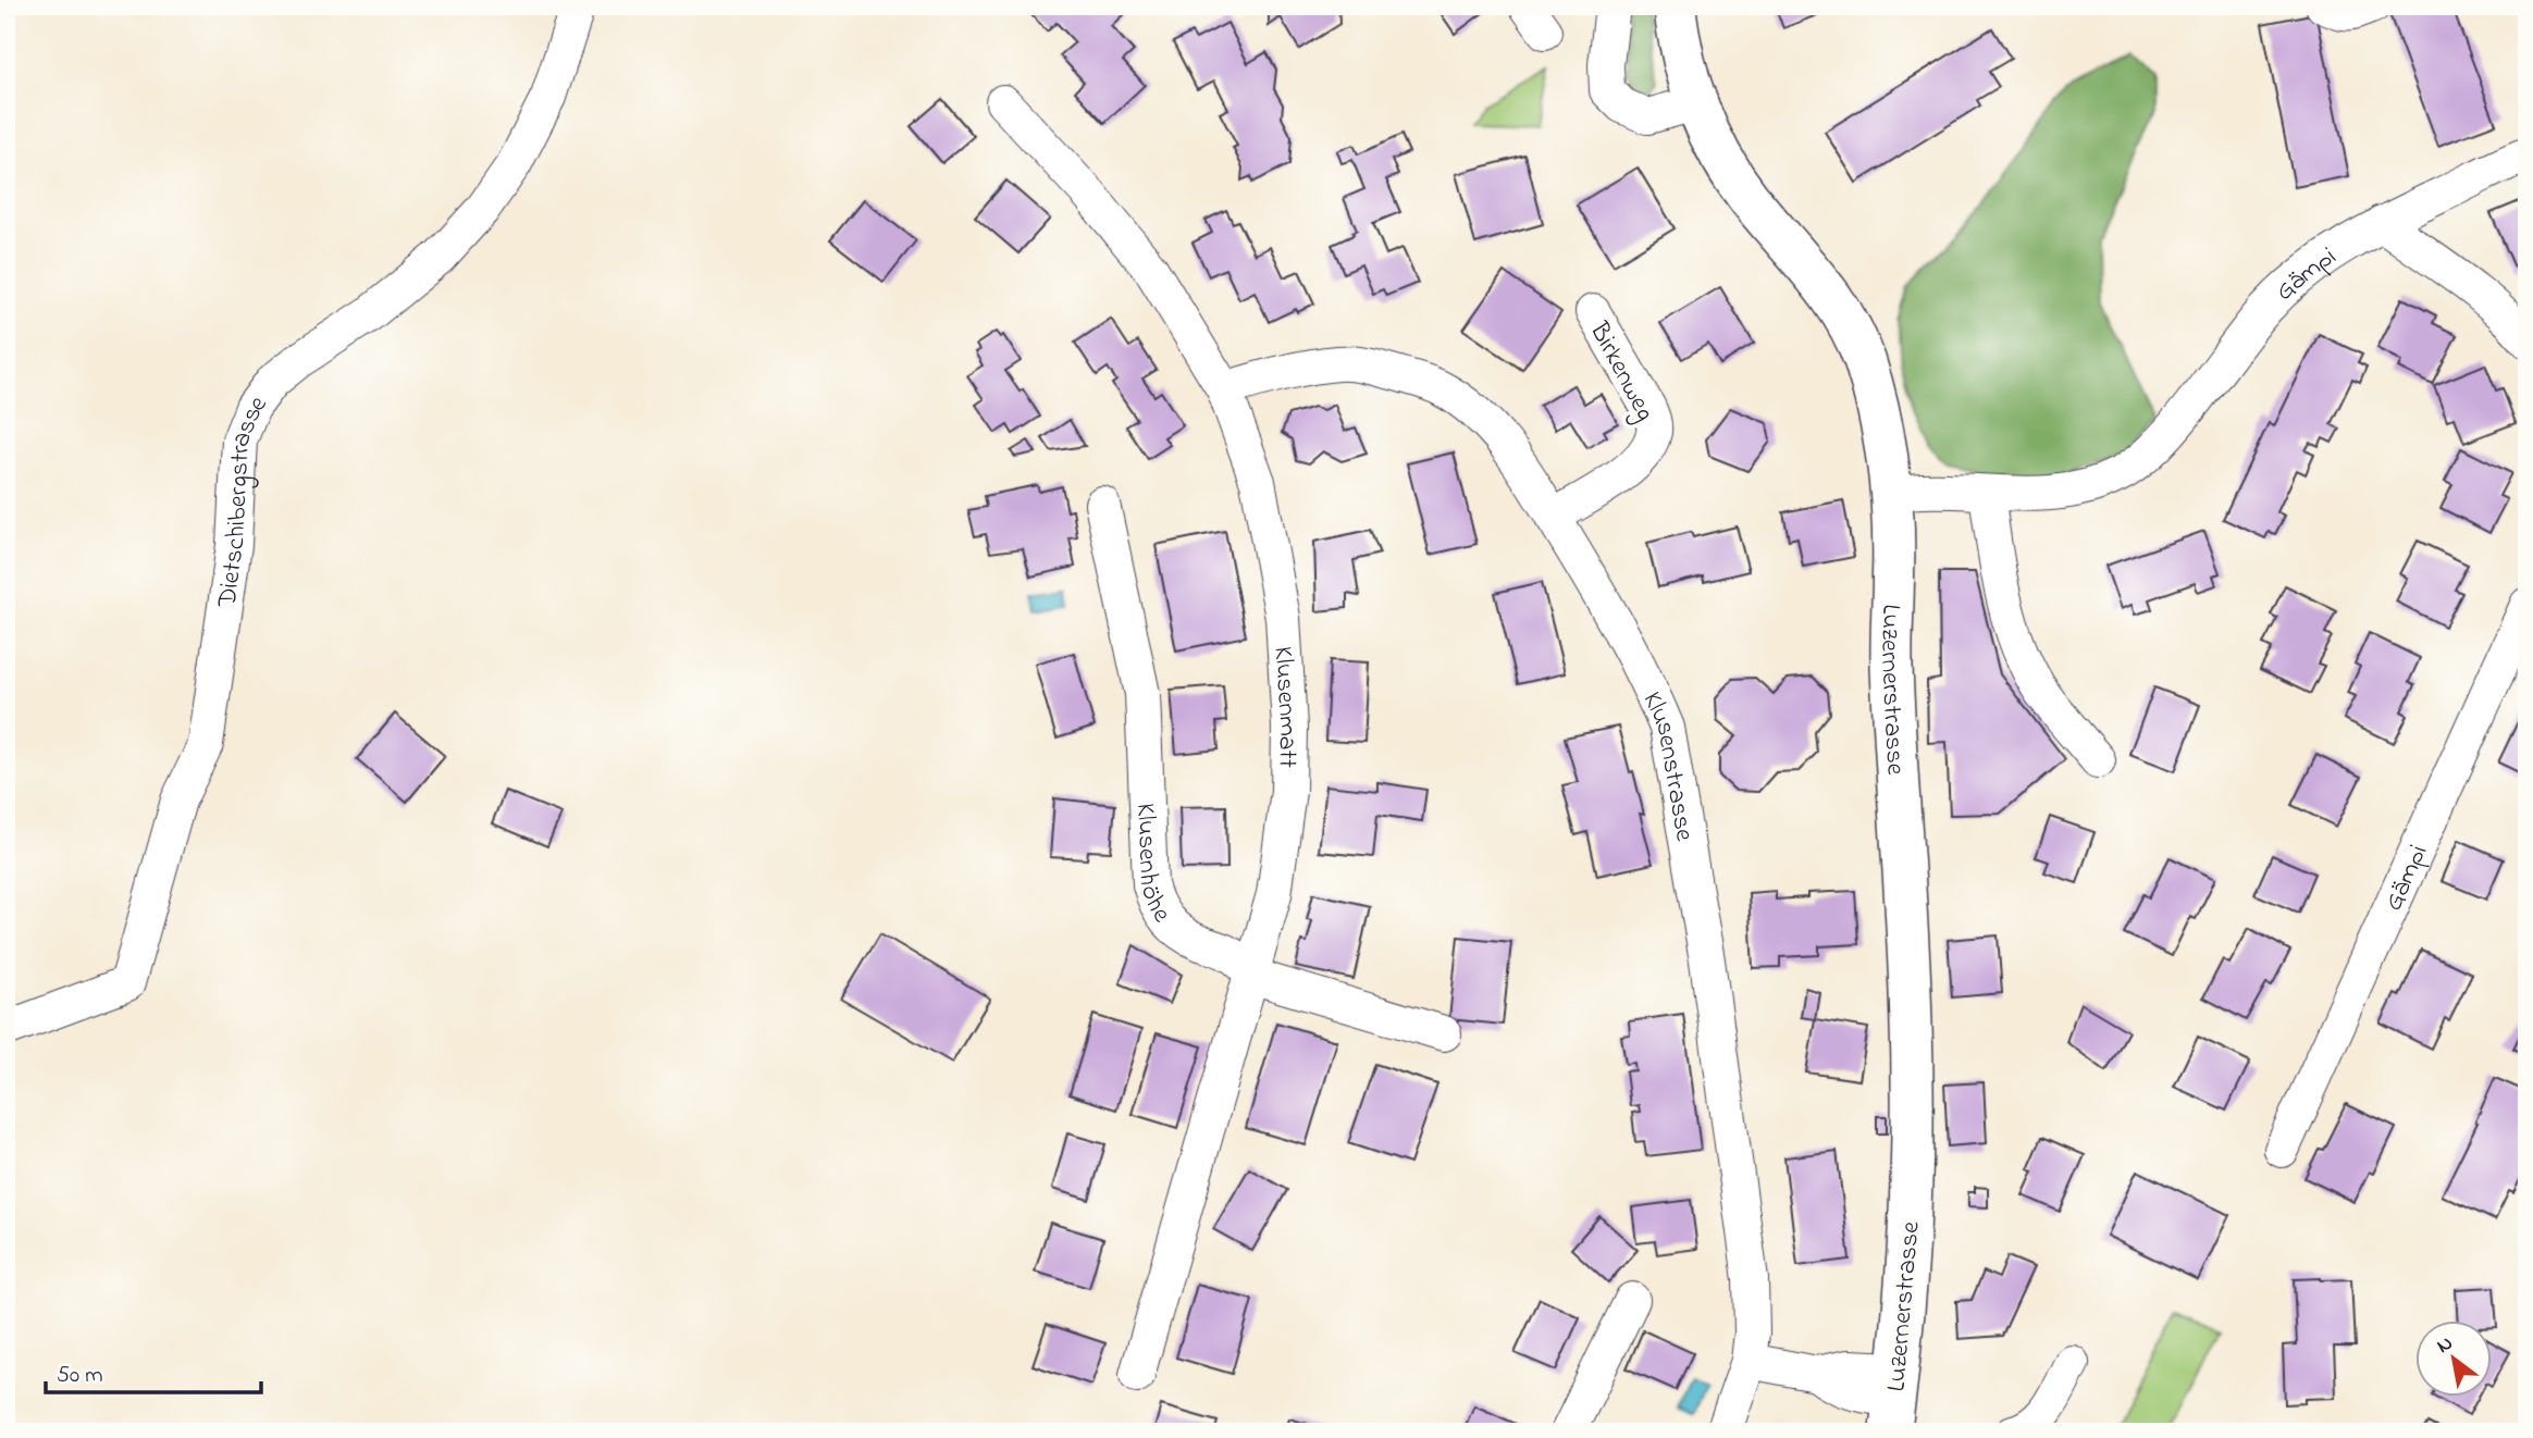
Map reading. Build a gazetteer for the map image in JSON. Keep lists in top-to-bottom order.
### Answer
{
  "streets": {
    "main road": ["Luzernerstrasse"],
    "street": [
      "Gämpi",
      "Birkenweg",
      "Dietschibergstrasse",
      "Klusenmatt",
      "Klusenstrasse",
      "Klusenhöhe"
    ]
  },
  "crossings": [
    ["Gämpi", "Luzernerstrasse"],
    ["Birkenweg", "Klusenstrasse"],
    ["Klusenmatt", "Klusenstrasse"],
    ["Klusenmatt", "Klusenhöhe"]
  ],
  "scale_bar": "50 m",
  "north": "top left"
}
